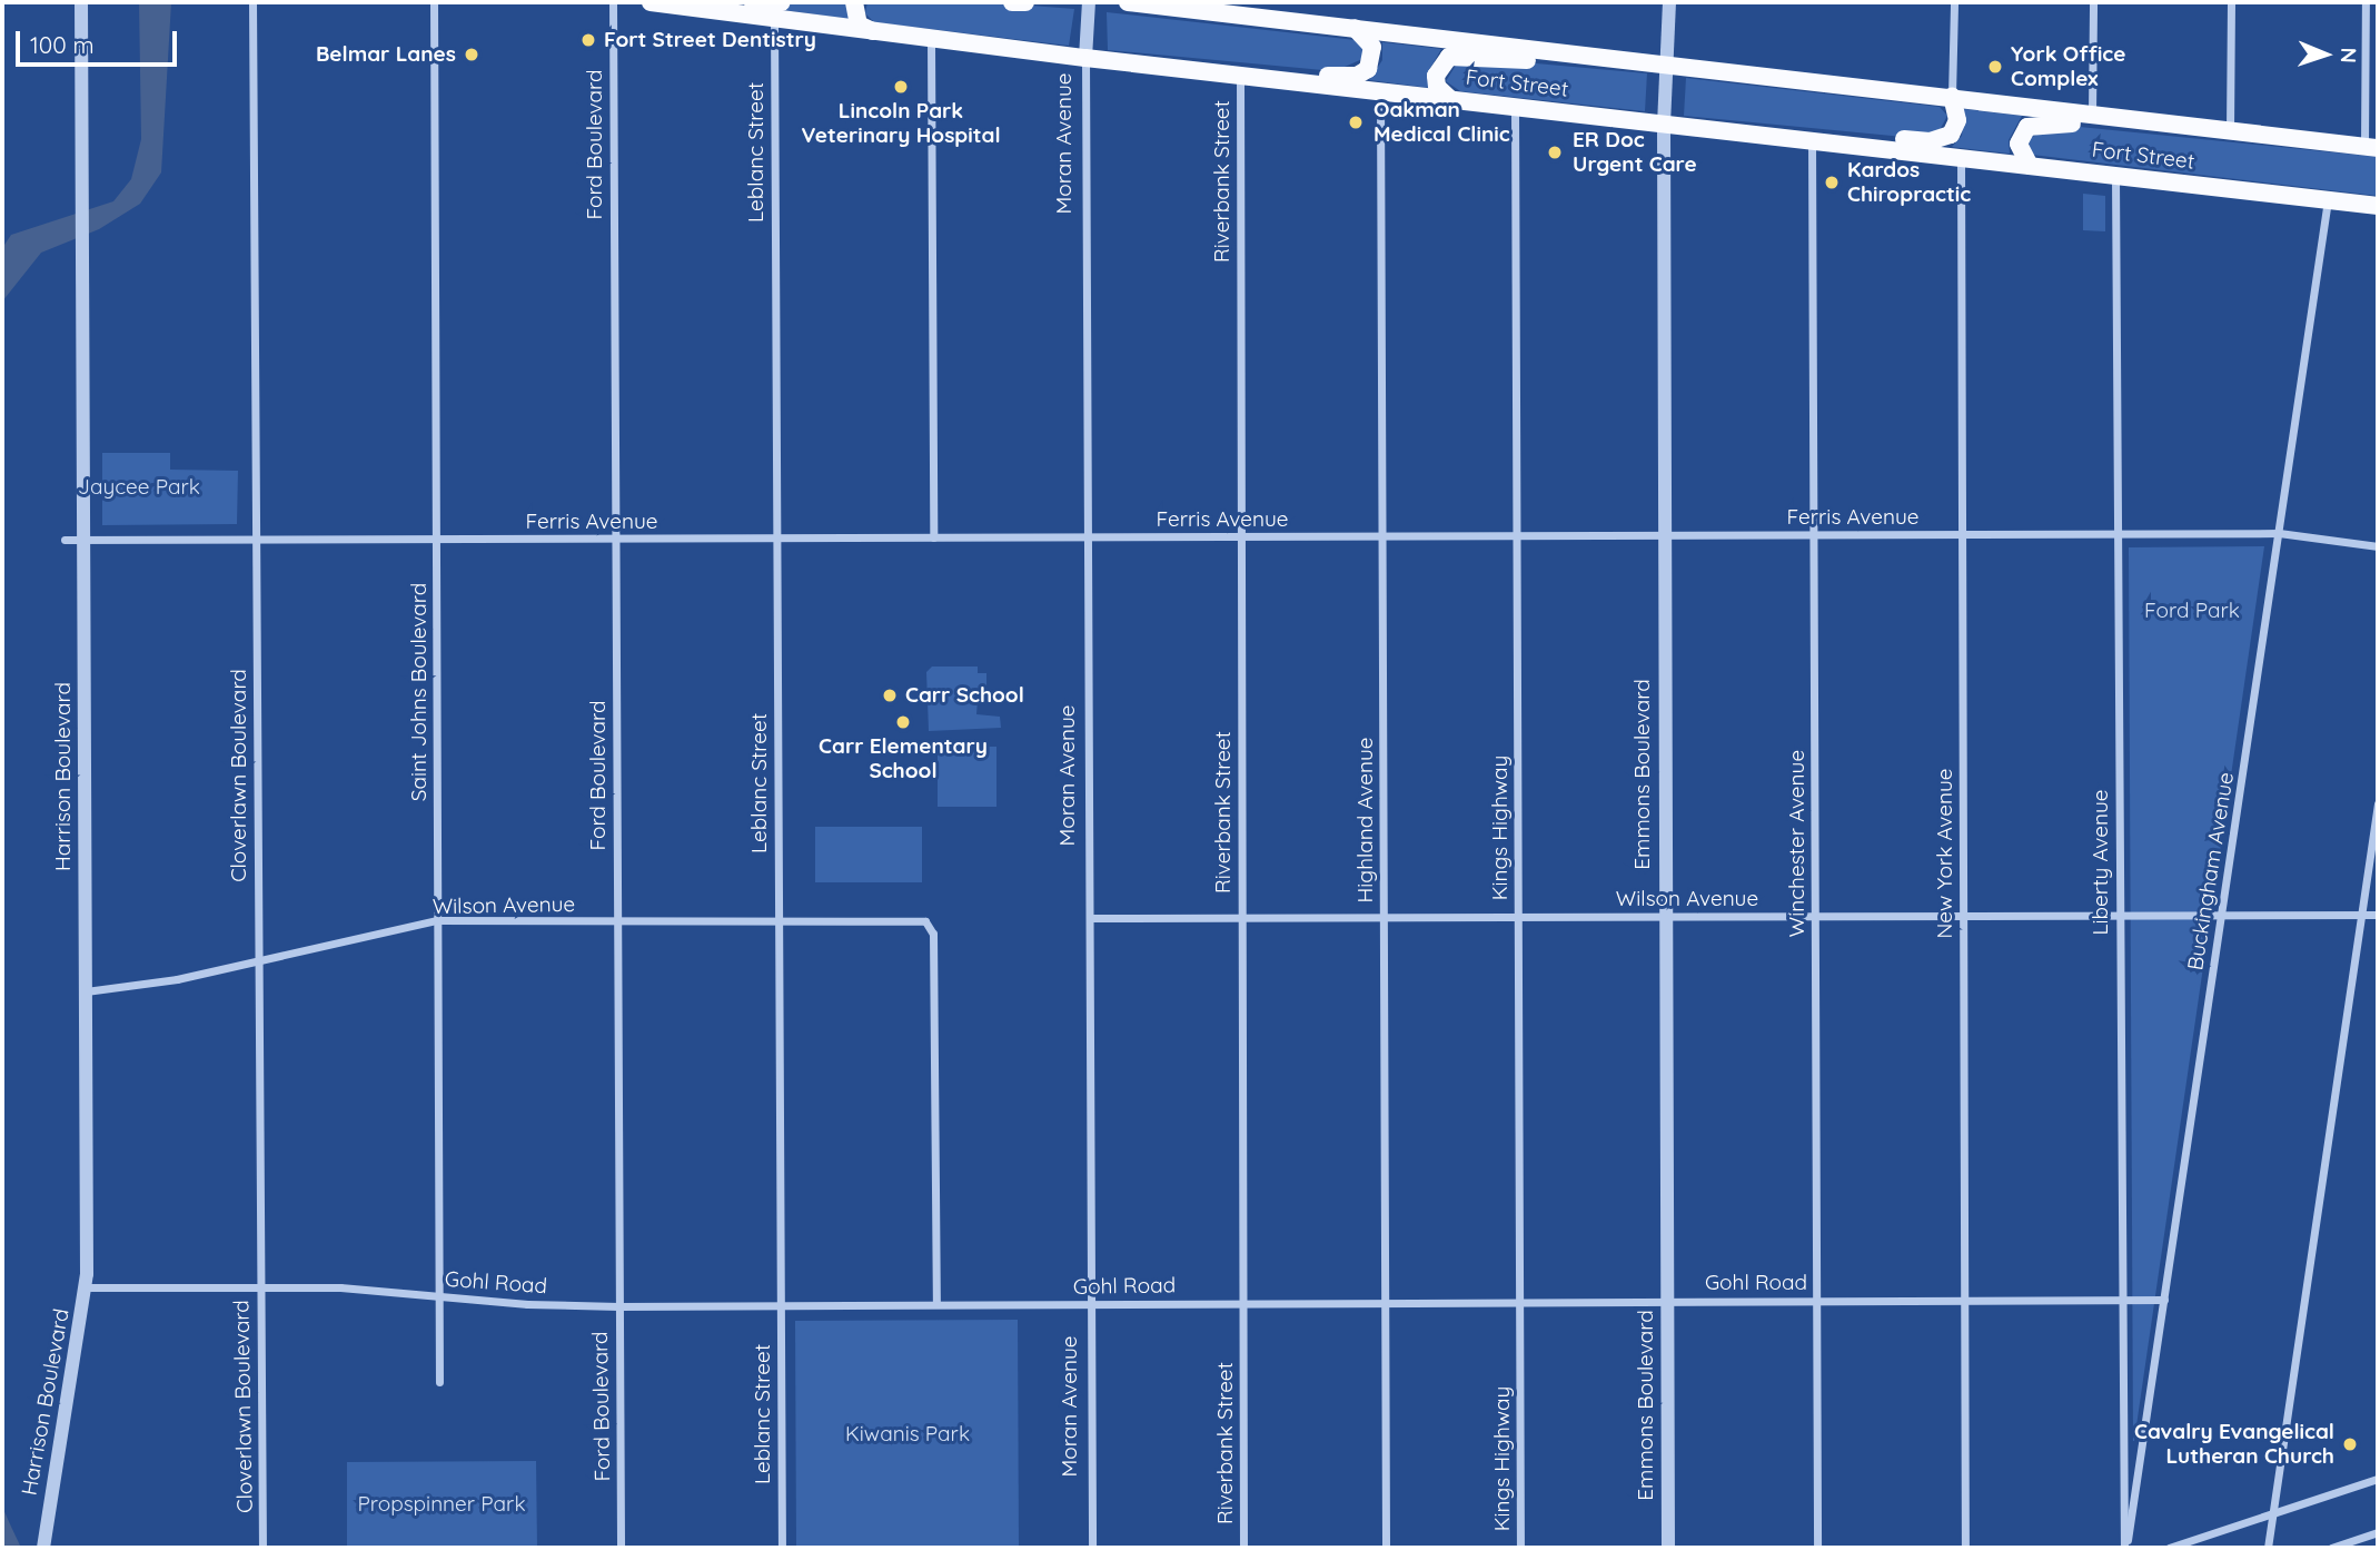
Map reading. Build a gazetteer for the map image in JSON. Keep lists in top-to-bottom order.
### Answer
{
  "streets": {
    "main road": ["Fort Street"],
    "street": [
      "Moran Avenue",
      "Ford Boulevard",
      "Leblanc Street",
      "Riverbank Street",
      "Ferris Avenue",
      "Saint Johns Boulevard",
      "Emmons Boulevard",
      "Cloverlawn Boulevard",
      "Harrison Boulevard",
      "Highland Avenue",
      "Kings Highway",
      "Winchester Avenue",
      "New York Avenue",
      "Liberty Avenue",
      "Buckingham Avenue",
      "Wilson Avenue",
      "Gohl Road"
    ]
  },
  "crossings": [
    ["Fort Street", "Moran Avenue"],
    ["Fort Street", "Leblanc Street"],
    ["Fort Street", "Riverbank Street"],
    ["Fort Street", "Emmons Boulevard"],
    ["Fort Street", "Highland Avenue"],
    ["Fort Street", "Kings Highway"],
    ["Fort Street", "Winchester Avenue"],
    ["Fort Street", "New York Avenue"],
    ["Fort Street", "Liberty Avenue"],
    ["Fort Street", "Buckingham Avenue"],
    ["Moran Avenue", "Ferris Avenue"],
    ["Moran Avenue", "Wilson Avenue"],
    ["Moran Avenue", "Gohl Road"],
    ["Ford Boulevard", "Ferris Avenue"],
    ["Ford Boulevard", "Wilson Avenue"],
    ["Ford Boulevard", "Gohl Road"],
    ["Leblanc Street", "Ferris Avenue"],
    ["Leblanc Street", "Wilson Avenue"],
    ["Leblanc Street", "Gohl Road"],
    ["Riverbank Street", "Ferris Avenue"],
    ["Riverbank Street", "Wilson Avenue"],
    ["Riverbank Street", "Gohl Road"],
    ["Ferris Avenue", "Saint Johns Boulevard"],
    ["Ferris Avenue", "Emmons Boulevard"],
    ["Ferris Avenue", "Cloverlawn Boulevard"],
    ["Ferris Avenue", "Harrison Boulevard"],
    ["Ferris Avenue", "Highland Avenue"],
    ["Ferris Avenue", "Kings Highway"],
    ["Ferris Avenue", "Winchester Avenue"],
    ["Ferris Avenue", "New York Avenue"],
    ["Ferris Avenue", "Liberty Avenue"],
    ["Ferris Avenue", "Buckingham Avenue"],
    ["Saint Johns Boulevard", "Wilson Avenue"],
    ["Saint Johns Boulevard", "Gohl Road"],
    ["Emmons Boulevard", "Wilson Avenue"],
    ["Emmons Boulevard", "Gohl Road"],
    ["Cloverlawn Boulevard", "Wilson Avenue"],
    ["Cloverlawn Boulevard", "Gohl Road"],
    ["Harrison Boulevard", "Wilson Avenue"],
    ["Harrison Boulevard", "Gohl Road"],
    ["Highland Avenue", "Wilson Avenue"],
    ["Highland Avenue", "Gohl Road"],
    ["Kings Highway", "Wilson Avenue"],
    ["Kings Highway", "Gohl Road"],
    ["Winchester Avenue", "Wilson Avenue"],
    ["Winchester Avenue", "Gohl Road"],
    ["New York Avenue", "Wilson Avenue"],
    ["New York Avenue", "Gohl Road"],
    ["Liberty Avenue", "Buckingham Avenue"],
    ["Liberty Avenue", "Wilson Avenue"],
    ["Liberty Avenue", "Gohl Road"],
    ["Buckingham Avenue", "Wilson Avenue"],
    ["Buckingham Avenue", "Gohl Road"],
    ["Wilson Avenue", "Gohl Road"]
  ],
  "parks": [
    "Jaycee Park",
    "Ford Park",
    "Kiwanis Park",
    "Propspinner Park"
  ],
  "places": [
    "Fort Street Dentistry",
    "Belmar Lanes",
    "York Office Complex",
    "Lincoln Park Veterinary Hospital",
    "Oakman Medical Clinic",
    "ER Doc Urgent Care",
    "Kardos Chiropractic",
    "Carr School",
    "Carr Elementary School",
    "Cavalry Evangelical Lutheran Church"
  ],
  "scale_bar": "100 m",
  "north": "right"
}
